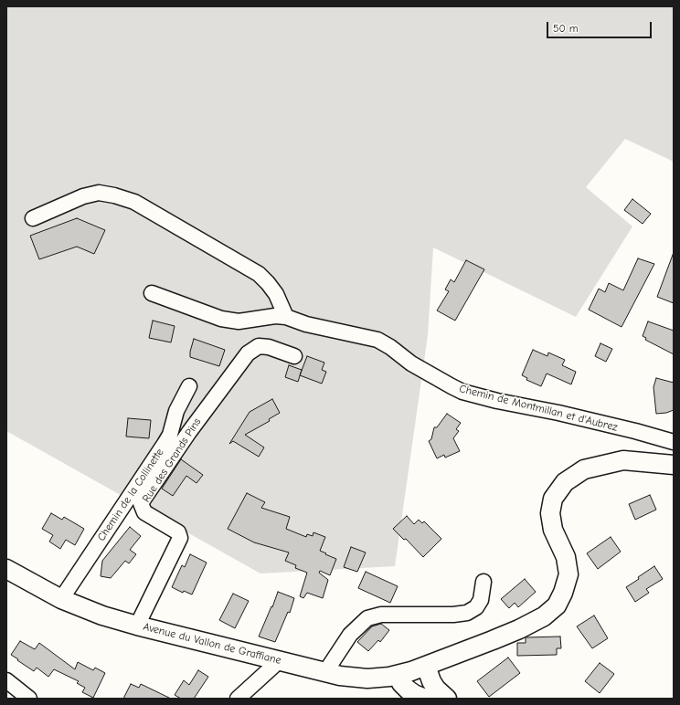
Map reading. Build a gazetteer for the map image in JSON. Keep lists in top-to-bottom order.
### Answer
{
  "streets": {
    "street": [
      "Chemin de Montmillan et d'Aubrez",
      "Rue des Grands Pins",
      "Chemin de la Collinette",
      "Avenue du Vallon de Graffiane"
    ]
  },
  "crossings": [
    ["Rue des Grands Pins", "Avenue du Vallon de Graffiane"],
    ["Chemin de la Collinette", "Avenue du Vallon de Graffiane"]
  ],
  "scale_bar": "50 m"
}
